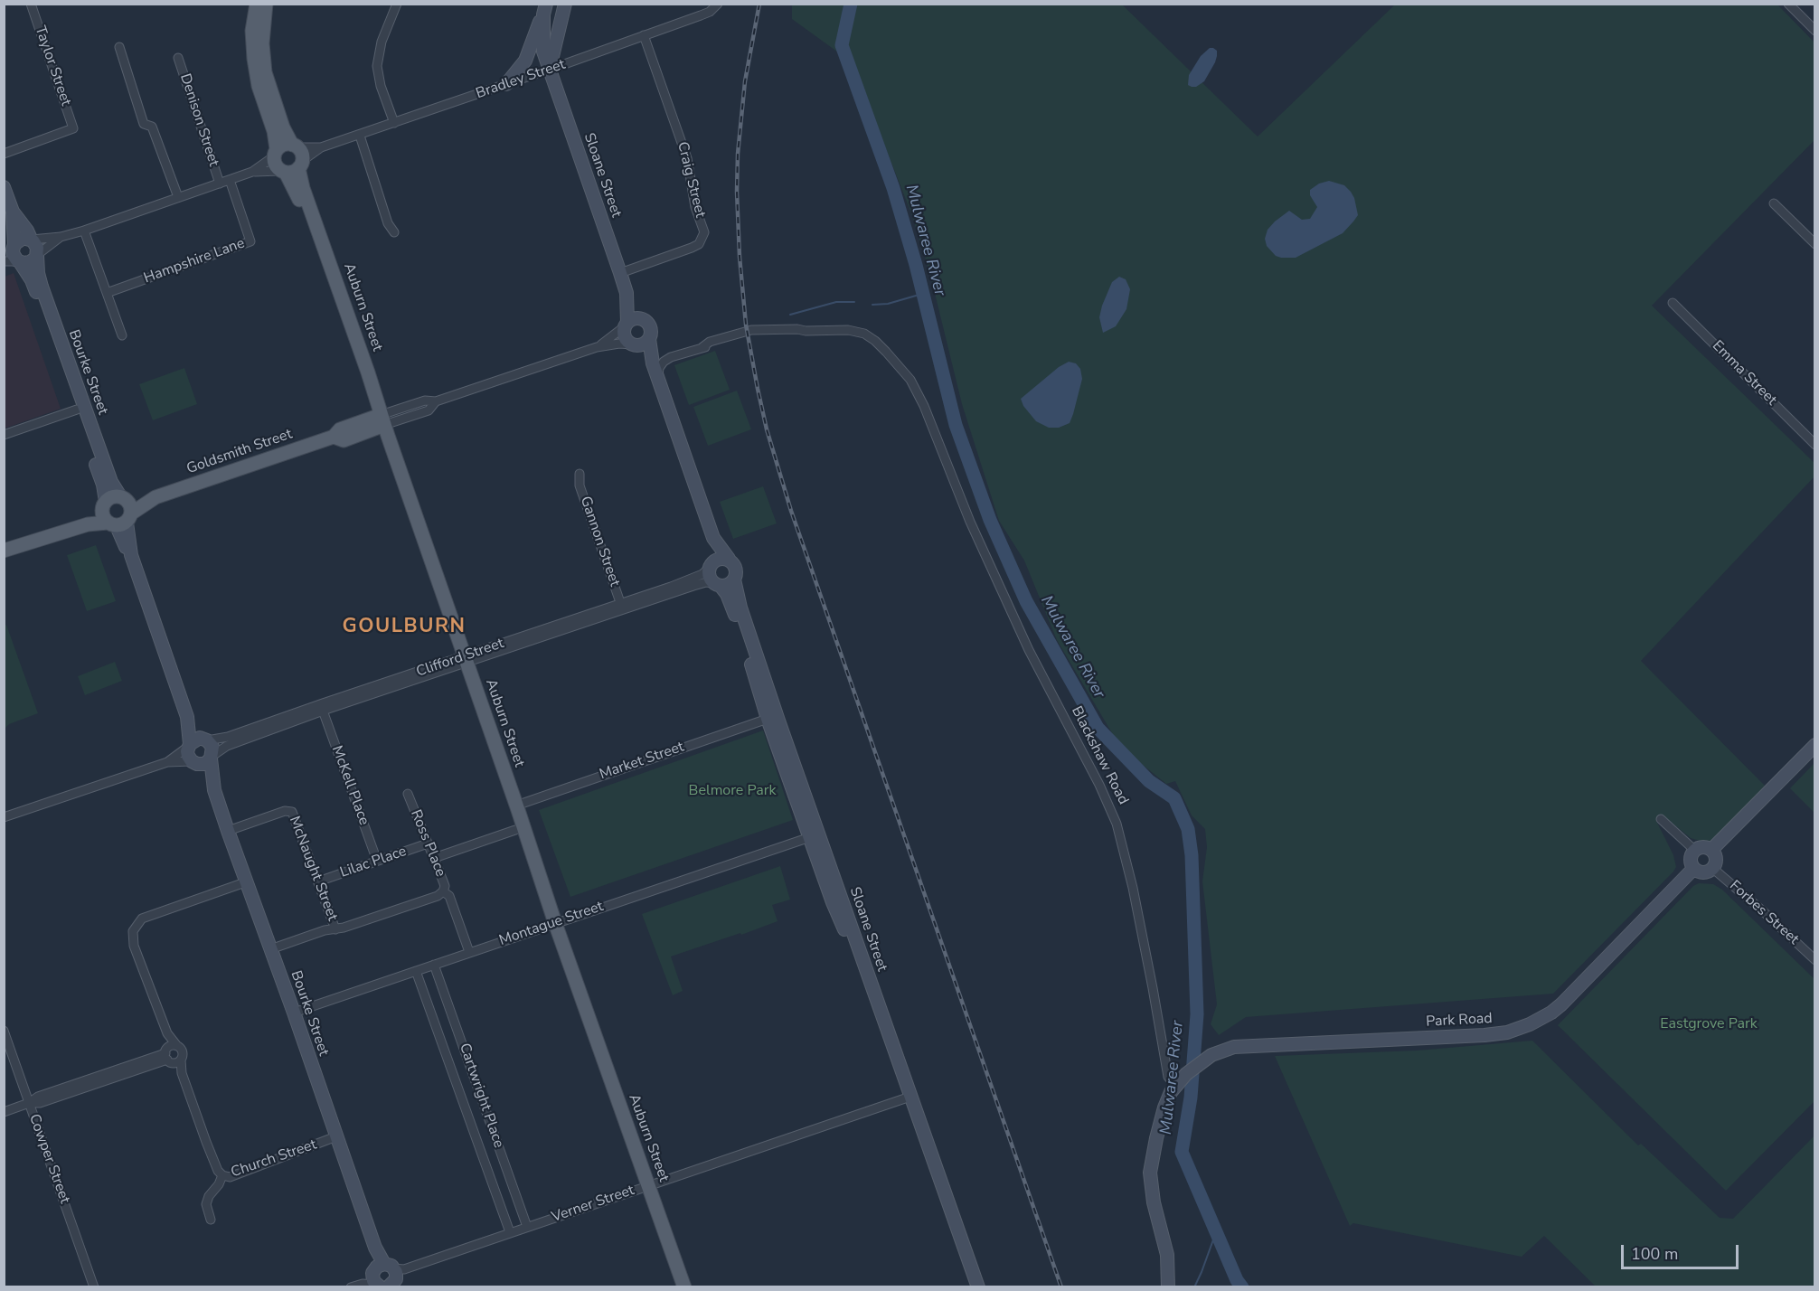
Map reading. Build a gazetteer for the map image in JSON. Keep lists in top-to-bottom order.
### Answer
{
  "streets": {
    "main road": ["Auburn Street", "Goldsmith Street"],
    "street": [
      "Taylor Street",
      "Bradley Street",
      "Denison Street",
      "Sloane Street",
      "Craig Street",
      "Hampshire Lane",
      "Bourke Street",
      "Emma Street",
      "Gannon Street",
      "Clifford Street",
      "Blackshaw Road",
      "Market Street",
      "McKell Place",
      "Ross Place",
      "Lilac Place",
      "McNaught Street",
      "Forbes Street",
      "Montague Street",
      "Park Road",
      "Cartwright Place",
      "Cowper Street",
      "Church Street",
      "Verner Street"
    ]
  },
  "crossings": [
    ["Bradley Street", "Sloane Street"],
    ["Bradley Street", "Craig Street"],
    ["Bradley Street", "Auburn Street"],
    ["Sloane Street", "Craig Street"],
    ["Sloane Street", "Goldsmith Street"],
    ["Sloane Street", "Clifford Street"],
    ["Sloane Street", "Market Street"],
    ["Sloane Street", "Montague Street"],
    ["Sloane Street", "Verner Street"],
    ["Auburn Street", "Goldsmith Street"],
    ["Auburn Street", "Clifford Street"],
    ["Auburn Street", "Market Street"],
    ["Auburn Street", "Montague Street"],
    ["Auburn Street", "Verner Street"],
    ["Bourke Street", "Goldsmith Street"],
    ["Bourke Street", "Clifford Street"],
    ["Bourke Street", "McNaught Street"],
    ["Bourke Street", "Montague Street"],
    ["Bourke Street", "Church Street"],
    ["Bourke Street", "Verner Street"],
    ["Gannon Street", "Clifford Street"],
    ["Clifford Street", "McKell Place"],
    ["Blackshaw Road", "Park Road"],
    ["McKell Place", "Lilac Place"],
    ["Ross Place", "Lilac Place"],
    ["Ross Place", "Montague Street"],
    ["Lilac Place", "McNaught Street"],
    ["Forbes Street", "Park Road"],
    ["Montague Street", "Cartwright Place"],
    ["Cartwright Place", "Verner Street"]
  ],
  "districts": ["GOULBURN"],
  "water": ["Mulwaree River"],
  "parks": ["Belmore Park", "Eastgrove Park"],
  "scale_bar": "100 m"
}
